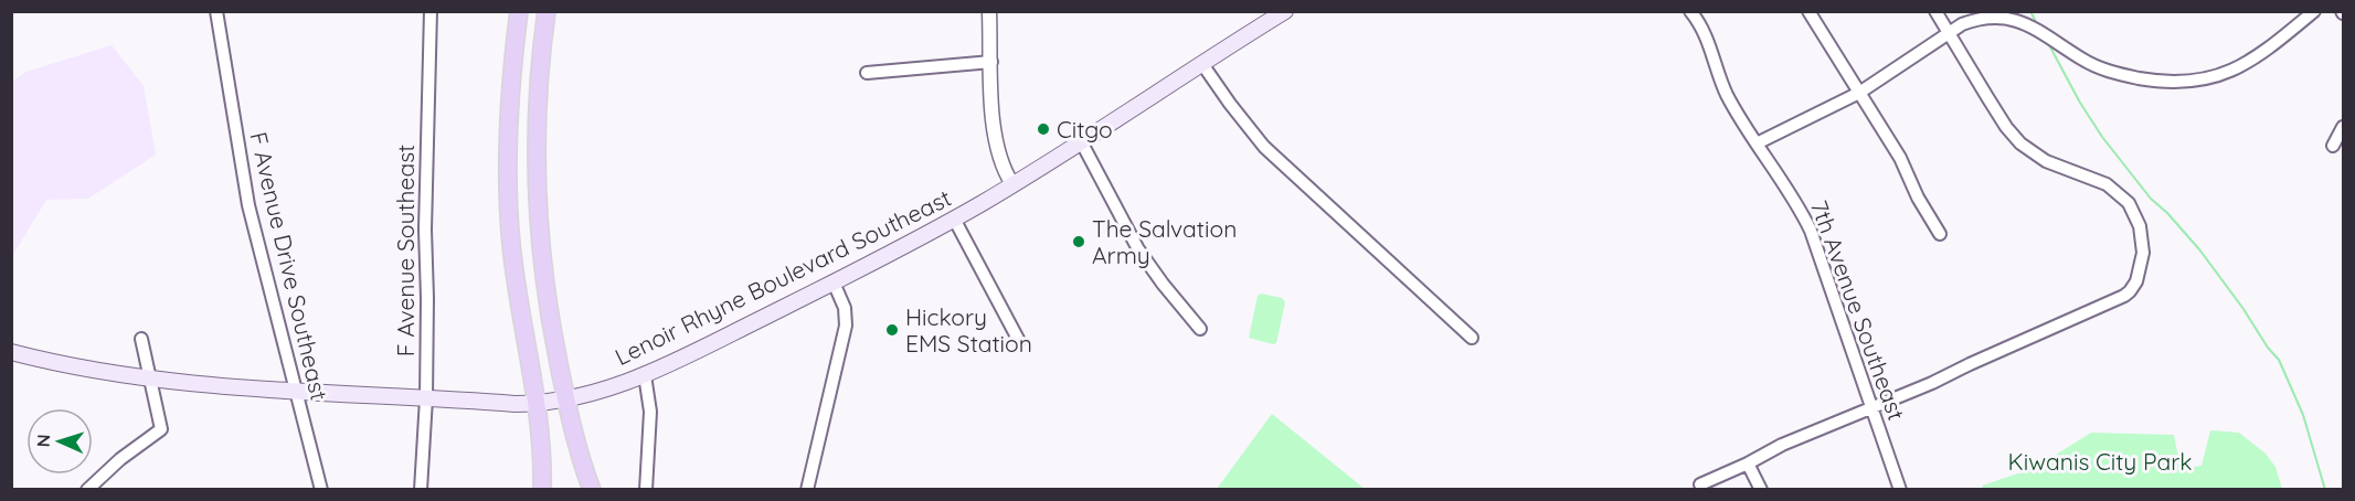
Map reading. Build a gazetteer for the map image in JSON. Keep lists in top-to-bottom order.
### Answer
{
  "streets": {
    "main road": ["Lenoir Rhyne Boulevard Southeast"],
    "street": ["F Avenue Southeast", "F Avenue Drive Southeast", "7th Avenue Southeast"]
  },
  "crossings": [
    ["F Avenue Southeast", "Lenoir Rhyne Boulevard Southeast"],
    ["F Avenue Drive Southeast", "Lenoir Rhyne Boulevard Southeast"]
  ],
  "parks": ["Kiwanis City Park"],
  "places": ["Citgo", "The Salvation Army", "Hickory EMS Station"],
  "north": "left"
}
